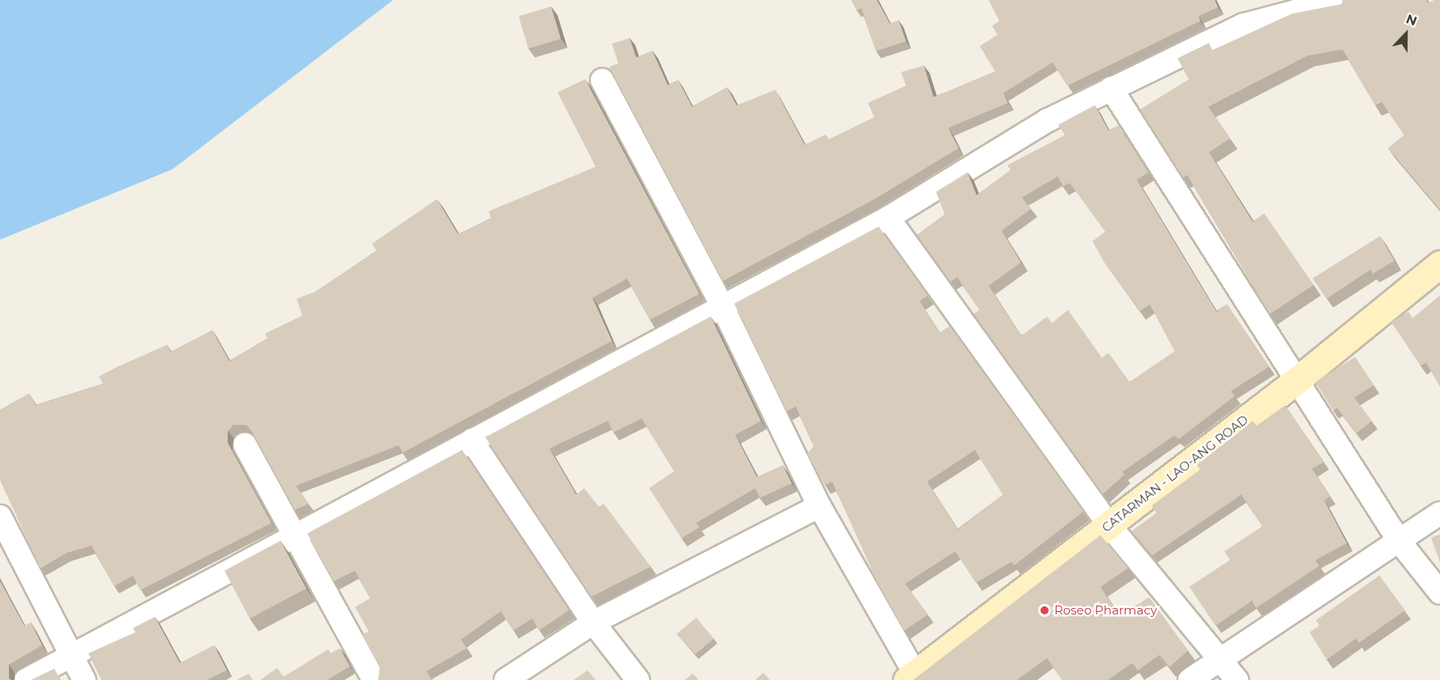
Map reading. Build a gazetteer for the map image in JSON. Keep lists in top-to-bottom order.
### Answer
{
  "streets": {
    "main road": ["CATARMAN - LAO-ANG ROAD"]
  },
  "places": ["Roseo Pharmacy"],
  "north": "top"
}
